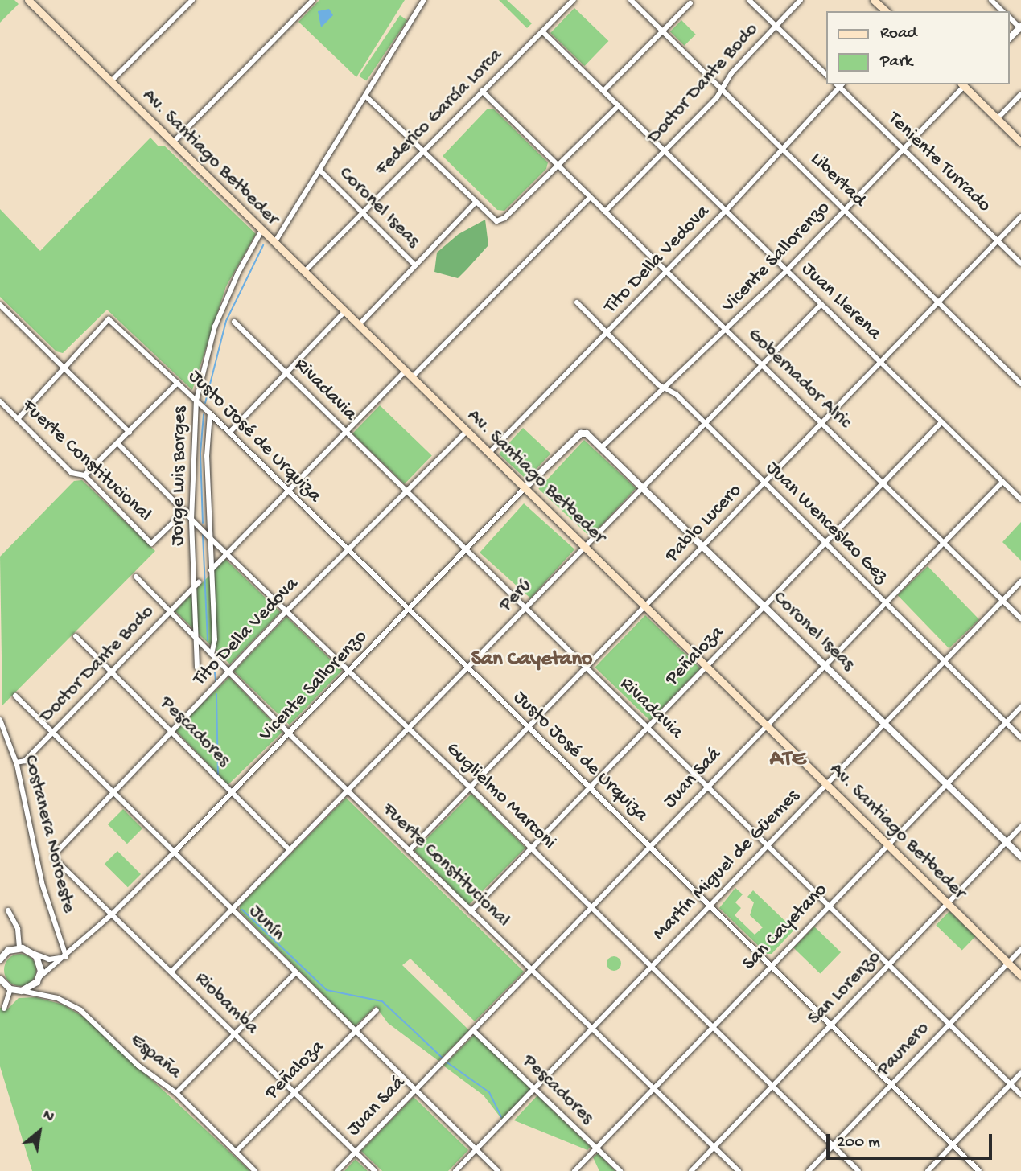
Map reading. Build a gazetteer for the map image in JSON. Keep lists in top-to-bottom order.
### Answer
{
  "streets": {
    "main road": ["Av. Santiago Betbeder"],
    "street": [
      "Doctor Dante Bodo",
      "Federico García Lorca",
      "Teniente Turrado",
      "Libertad",
      "Coronel Iseas",
      "Vicente Sallorenzo",
      "Tito Della Vedova",
      "Juan Llerena",
      "Gobernador Alric",
      "Rivadavia",
      "Justo José de Urquiza",
      "Fuerte Constitucional",
      "Jorge Luis Borges",
      "Juan Wenceslao Gez",
      "Pablo Lucero",
      "Perú",
      "Peñaloza",
      "Pescadores",
      "Juan Saá",
      "Guglielmo Marconi",
      "Costanera Noroeste",
      "Martín Miguel de Güemes",
      "Junín",
      "San Cayetano",
      "San Lorenzo",
      "Riobamba",
      "Paunero",
      "España"
    ]
  },
  "crossings": [
    ["Doctor Dante Bodo", "Libertad"],
    ["Doctor Dante Bodo", "Juan Llerena"],
    ["Doctor Dante Bodo", "Gobernador Alric"],
    ["Doctor Dante Bodo", "Fuerte Constitucional"],
    ["Doctor Dante Bodo", "Jorge Luis Borges"],
    ["Doctor Dante Bodo", "Pescadores"],
    ["Doctor Dante Bodo", "Costanera Noroeste"],
    ["Doctor Dante Bodo", "Junín"],
    ["Federico García Lorca", "Av. Santiago Betbeder"],
    ["Federico García Lorca", "Coronel Iseas"],
    ["Federico García Lorca", "Juan Llerena"],
    ["Federico García Lorca", "Gobernador Alric"],
    ["Av. Santiago Betbeder", "Vicente Sallorenzo"],
    ["Av. Santiago Betbeder", "Tito Della Vedova"],
    ["Av. Santiago Betbeder", "Jorge Luis Borges"],
    ["Av. Santiago Betbeder", "Pablo Lucero"],
    ["Av. Santiago Betbeder", "Perú"],
    ["Av. Santiago Betbeder", "Peñaloza"],
    ["Av. Santiago Betbeder", "Juan Saá"],
    ["Av. Santiago Betbeder", "Martín Miguel de Güemes"],
    ["Av. Santiago Betbeder", "San Cayetano"],
    ["Av. Santiago Betbeder", "San Lorenzo"],
    ["Av. Santiago Betbeder", "Paunero"],
    ["Teniente Turrado", "Vicente Sallorenzo"],
    ["Teniente Turrado", "Tito Della Vedova"],
    ["Teniente Turrado", "Pablo Lucero"],
    ["Libertad", "Vicente Sallorenzo"],
    ["Libertad", "Tito Della Vedova"],
    ["Libertad", "Pablo Lucero"],
    ["Coronel Iseas", "Vicente Sallorenzo"],
    ["Coronel Iseas", "Pablo Lucero"],
    ["Coronel Iseas", "Perú"],
    ["Coronel Iseas", "Peñaloza"],
    ["Coronel Iseas", "Juan Saá"],
    ["Coronel Iseas", "Martín Miguel de Güemes"],
    ["Coronel Iseas", "San Cayetano"],
    ["Coronel Iseas", "San Lorenzo"],
    ["Vicente Sallorenzo", "Juan Llerena"],
    ["Vicente Sallorenzo", "Gobernador Alric"],
    ["Vicente Sallorenzo", "Rivadavia"],
    ["Vicente Sallorenzo", "Justo José de Urquiza"],
    ["Vicente Sallorenzo", "Fuerte Constitucional"],
    ["Vicente Sallorenzo", "Juan Wenceslao Gez"],
    ["Vicente Sallorenzo", "Pescadores"],
    ["Vicente Sallorenzo", "Guglielmo Marconi"],
    ["Vicente Sallorenzo", "Costanera Noroeste"],
    ["Vicente Sallorenzo", "Junín"],
    ["Vicente Sallorenzo", "Riobamba"],
    ["Tito Della Vedova", "Juan Llerena"],
    ["Tito Della Vedova", "Gobernador Alric"],
    ["Tito Della Vedova", "Rivadavia"],
    ["Tito Della Vedova", "Justo José de Urquiza"],
    ["Tito Della Vedova", "Fuerte Constitucional"],
    ["Tito Della Vedova", "Juan Wenceslao Gez"],
    ["Tito Della Vedova", "Pescadores"],
    ["Tito Della Vedova", "Guglielmo Marconi"],
    ["Tito Della Vedova", "Junín"],
    ["Tito Della Vedova", "Riobamba"],
    ["Juan Llerena", "Pablo Lucero"],
    ["Juan Llerena", "Perú"],
    ["Juan Llerena", "Peñaloza"],
    ["Juan Llerena", "Juan Saá"],
    ["Gobernador Alric", "Pablo Lucero"],
    ["Gobernador Alric", "Perú"],
    ["Gobernador Alric", "Peñaloza"],
    ["Gobernador Alric", "Juan Saá"],
    ["Gobernador Alric", "Martín Miguel de Güemes"],
    ["Rivadavia", "Pablo Lucero"],
    ["Rivadavia", "Perú"],
    ["Rivadavia", "Peñaloza"],
    ["Rivadavia", "Juan Saá"],
    ["Rivadavia", "Martín Miguel de Güemes"],
    ["Rivadavia", "San Cayetano"],
    ["Rivadavia", "San Lorenzo"],
    ["Rivadavia", "Paunero"],
    ["Justo José de Urquiza", "Jorge Luis Borges"],
    ["Justo José de Urquiza", "Pablo Lucero"],
    ["Justo José de Urquiza", "Perú"],
    ["Justo José de Urquiza", "Peñaloza"],
    ["Justo José de Urquiza", "Juan Saá"],
    ["Justo José de Urquiza", "Martín Miguel de Güemes"],
    ["Justo José de Urquiza", "San Cayetano"],
    ["Justo José de Urquiza", "San Lorenzo"],
    ["Justo José de Urquiza", "Paunero"],
    ["Fuerte Constitucional", "Jorge Luis Borges"],
    ["Fuerte Constitucional", "Pablo Lucero"],
    ["Fuerte Constitucional", "Perú"],
    ["Fuerte Constitucional", "Peñaloza"],
    ["Fuerte Constitucional", "Juan Saá"],
    ["Fuerte Constitucional", "Guglielmo Marconi"],
    ["Fuerte Constitucional", "Martín Miguel de Güemes"],
    ["Fuerte Constitucional", "San Cayetano"],
    ["Fuerte Constitucional", "San Lorenzo"],
    ["Jorge Luis Borges", "Guglielmo Marconi"],
    ["Juan Wenceslao Gez", "Pablo Lucero"],
    ["Juan Wenceslao Gez", "Perú"],
    ["Juan Wenceslao Gez", "Peñaloza"],
    ["Juan Wenceslao Gez", "Juan Saá"],
    ["Juan Wenceslao Gez", "Martín Miguel de Güemes"],
    ["Juan Wenceslao Gez", "San Cayetano"],
    ["Pablo Lucero", "Guglielmo Marconi"],
    ["Perú", "Pescadores"],
    ["Perú", "Guglielmo Marconi"],
    ["Perú", "Junín"],
    ["Perú", "Riobamba"],
    ["Peñaloza", "Guglielmo Marconi"],
    ["Peñaloza", "Junín"],
    ["Peñaloza", "Riobamba"],
    ["Peñaloza", "España"],
    ["Pescadores", "Juan Saá"],
    ["Pescadores", "Martín Miguel de Güemes"],
    ["Pescadores", "San Cayetano"],
    ["Juan Saá", "Guglielmo Marconi"],
    ["Juan Saá", "Junín"],
    ["Juan Saá", "Riobamba"],
    ["Guglielmo Marconi", "Martín Miguel de Güemes"],
    ["Guglielmo Marconi", "San Cayetano"],
    ["Guglielmo Marconi", "San Lorenzo"],
    ["Guglielmo Marconi", "Paunero"],
    ["Martín Miguel de Güemes", "Junín"]
  ],
  "districts": ["San Cayetano", "ATE"],
  "legend": ["Road", "Park"],
  "scale_bar": "200 m",
  "north": "top right"
}
